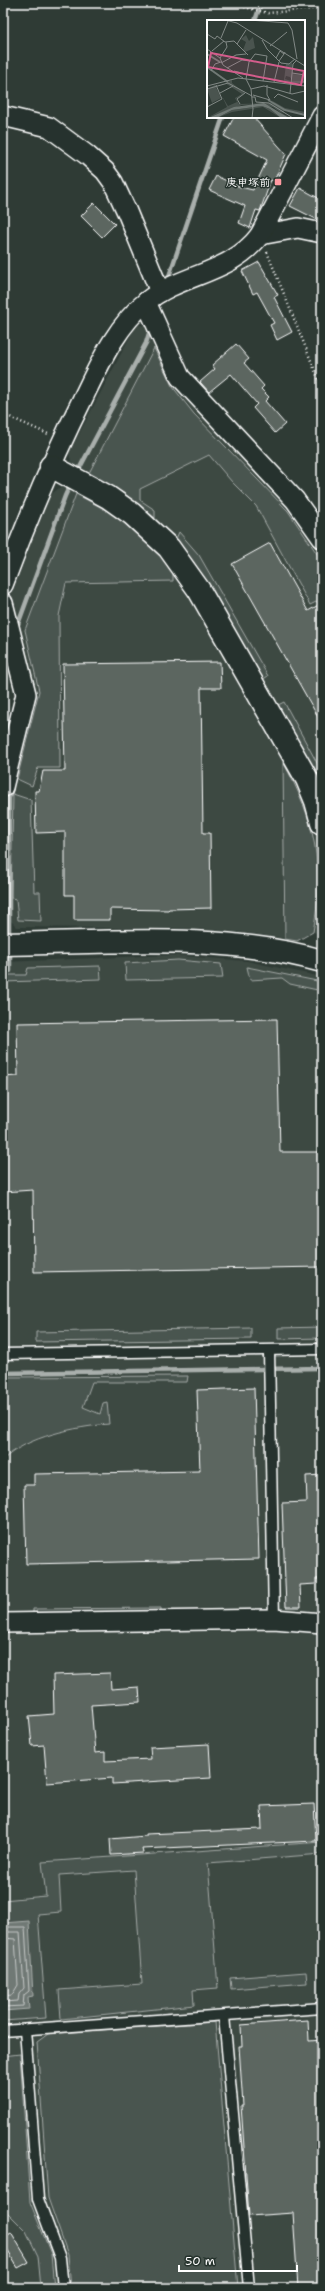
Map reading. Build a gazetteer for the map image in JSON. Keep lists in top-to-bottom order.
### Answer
{
  "places": {
    "transit": ["庚申塚前"]
  },
  "scale_bar": "50 m"
}
